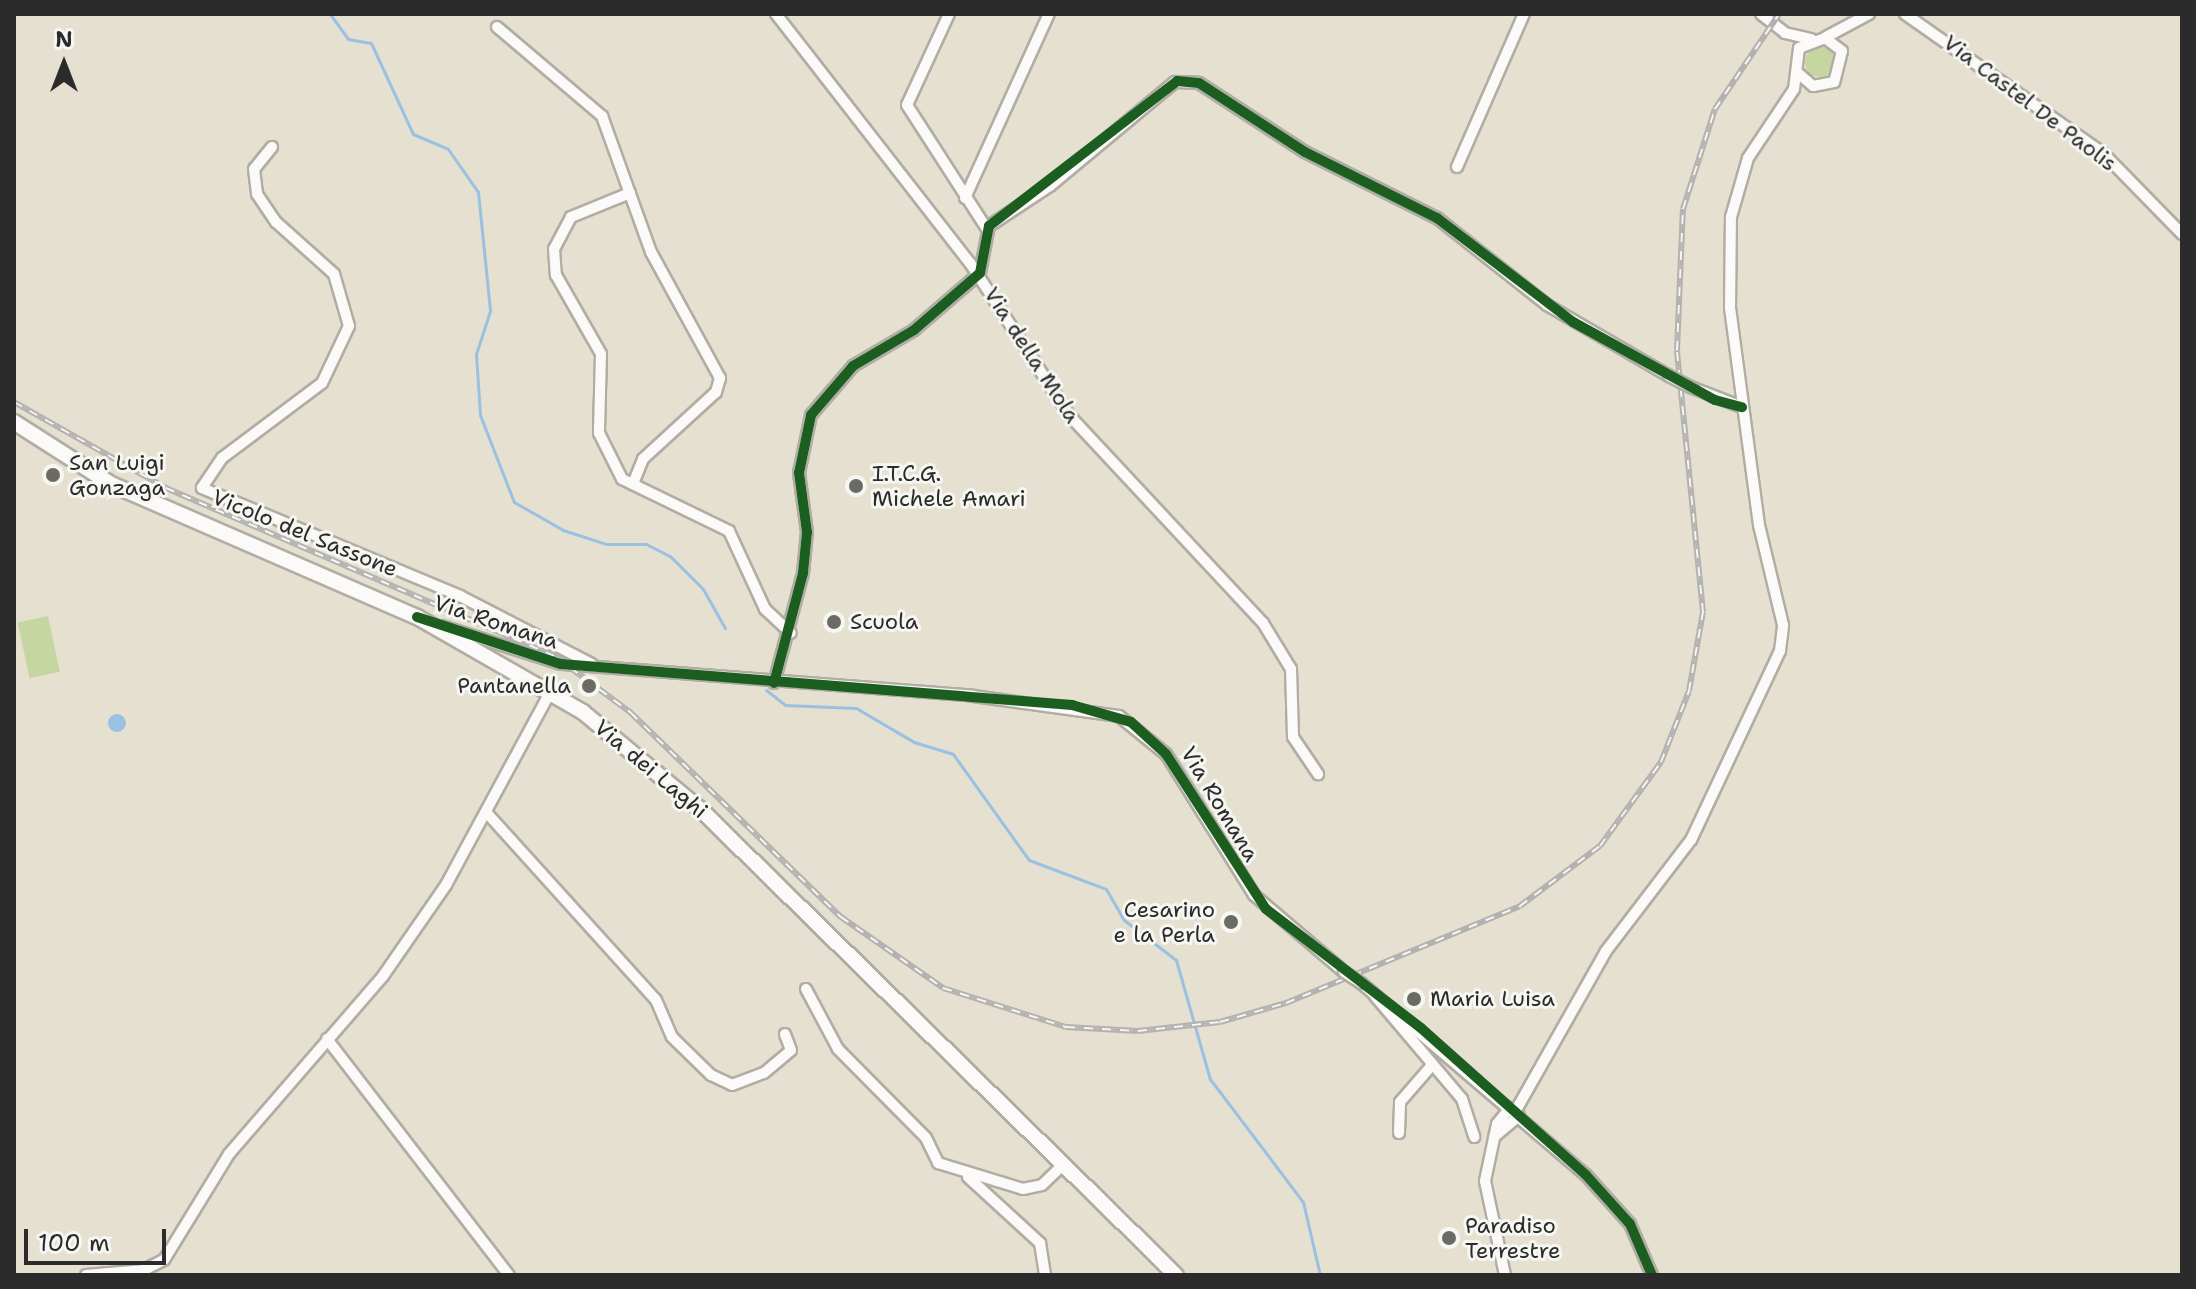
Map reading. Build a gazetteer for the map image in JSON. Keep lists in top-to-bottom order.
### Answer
{
  "streets": {
    "main road": ["Via dei Laghi"],
    "street": [
      "Via Castel De Paolis",
      "Via della Mola",
      "Vicolo del Sassone",
      "Via Romana"
    ]
  },
  "crossings": [
    ["Vicolo del Sassone", "Via Romana"],
    ["Via Romana", "Via dei Laghi"]
  ],
  "places": [
    "San Luigi Gonzaga",
    "I.T.C.G. Michele Amari",
    "Scuola",
    "Pantanella",
    "Cesarino e la Perla",
    "Maria Luisa",
    "Paradiso Terrestre"
  ],
  "scale_bar": "100 m",
  "north": "top"
}
